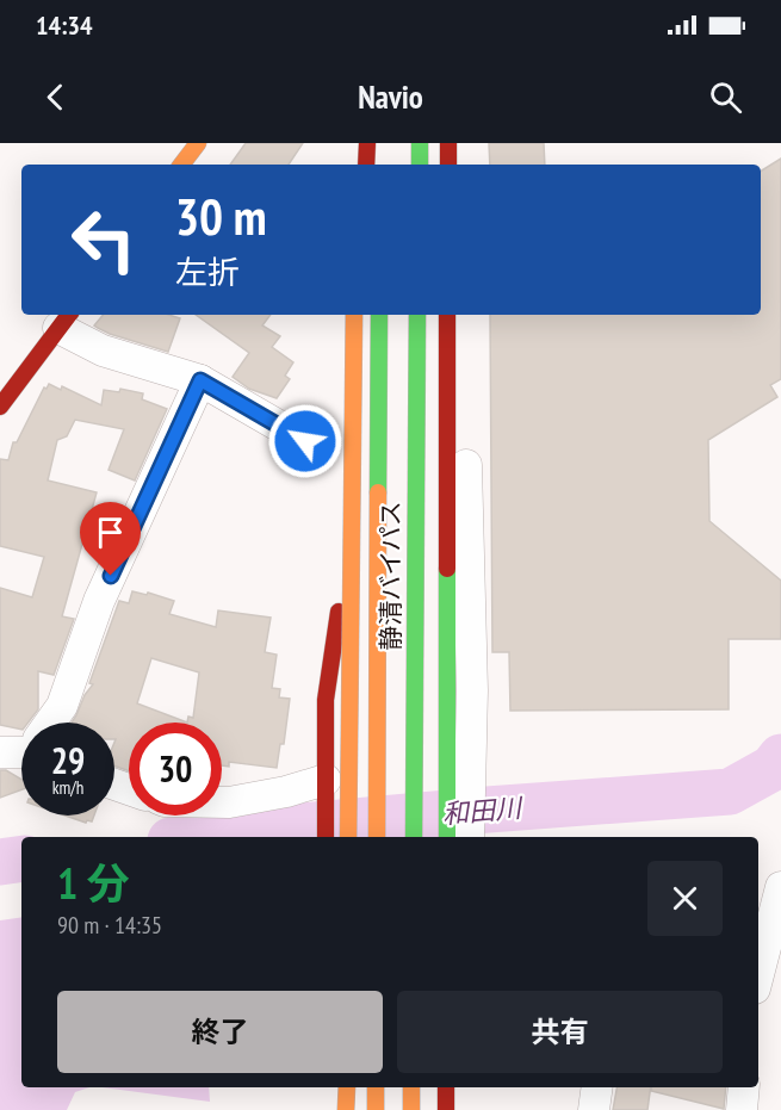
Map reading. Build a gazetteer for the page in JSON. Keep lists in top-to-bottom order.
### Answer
{
  "streets": {
    "main road": ["静清バイパス"]
  },
  "water": ["和田川"],
  "page": {
    "status": "14:34",
    "header": "Navio",
    "turn": ["30 m", "左折"],
    "speed": "29 km/h",
    "limit": "30",
    "heading": ["1 分", "90 m · 14:35"],
    "buttons": ["終了", "共有"]
  }
}
